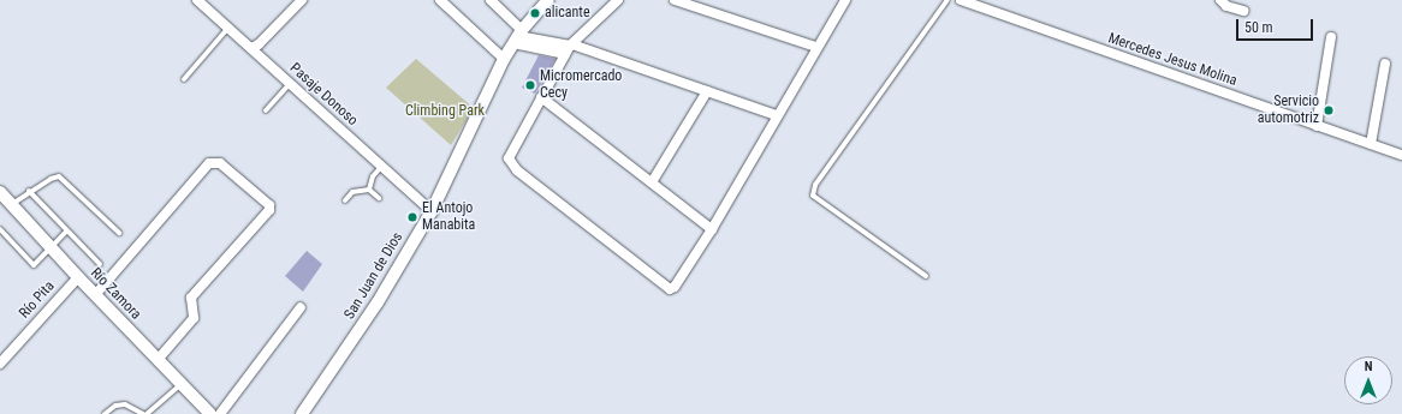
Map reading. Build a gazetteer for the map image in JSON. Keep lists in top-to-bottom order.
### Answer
{
  "streets": {
    "street": [
      "Mercedes Jesus Molina",
      "Pasaje Donoso",
      "San Juan de Dios",
      "Río Zamora",
      "Río Pita"
    ]
  },
  "crossings": [
    ["Pasaje Donoso", "San Juan de Dios"],
    ["Río Zamora", "Río Pita"]
  ],
  "parks": ["Climbing Park"],
  "places": [
    "alicante",
    "Micromercado Cecy",
    "Servicio automotriz",
    "El Antojo Manabita"
  ],
  "scale_bar": "50 m",
  "north": "top"
}
